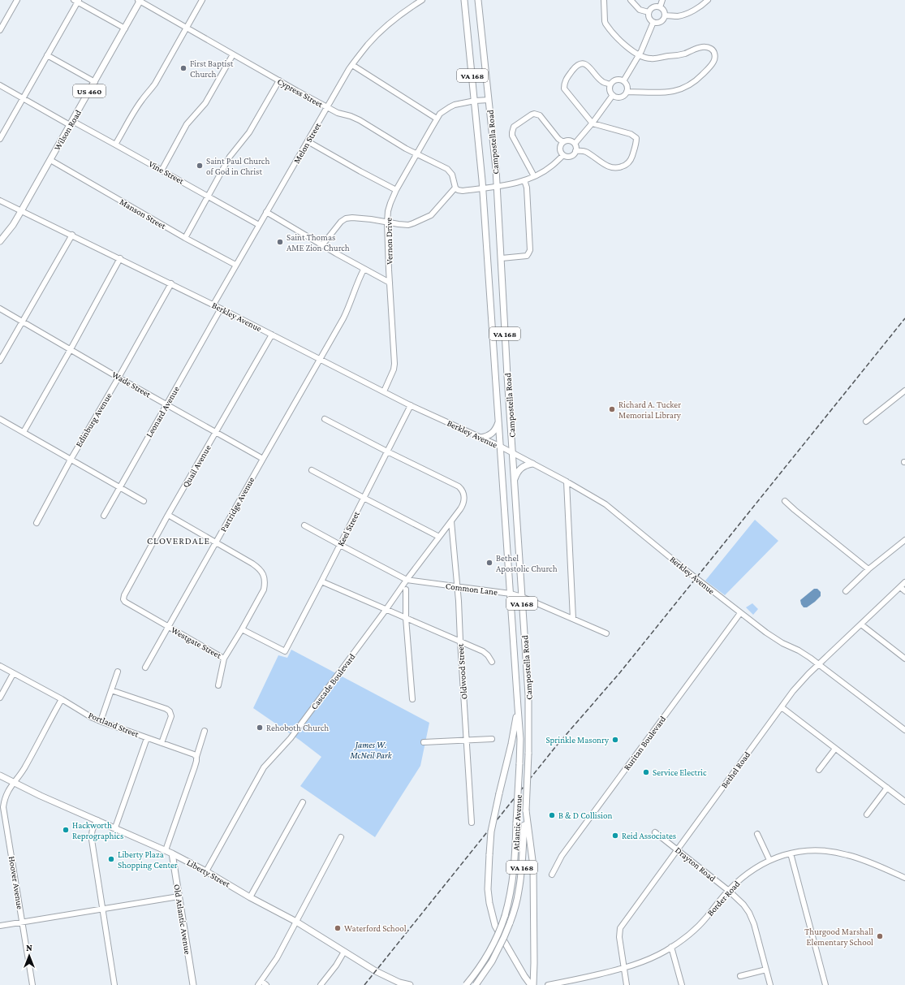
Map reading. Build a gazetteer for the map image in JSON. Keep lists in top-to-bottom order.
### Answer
{
  "streets": {
    "main road": [
      "VA 168",
      "US 460",
      "Wilson Road",
      "Campostella Road",
      "Atlantic Avenue",
      "Liberty Street",
      "Old Atlantic Avenue"
    ],
    "street": [
      "Cypress Street",
      "Melon Street",
      "Vine Street",
      "Manson Street",
      "Vernon Drive",
      "Berkley Avenue",
      "Wade Street",
      "Leonard Avenue",
      "Edinburg Avenue",
      "Quail Avenue",
      "Partridge Avenue",
      "Keel Street",
      "Common Lane",
      "Westgate Street",
      "Oldwood Street",
      "Cascade Boulevard",
      "Portland Street",
      "Ruritan Boulevard",
      "Bethel Road",
      "Drayton Road",
      "Hoover Avenue",
      "Border Road"
    ]
  },
  "crossings": [
    ["Cypress Street", "Wilson Road"],
    ["Cypress Street", "Melon Street"],
    ["Cypress Street", "Vernon Drive"],
    ["Wilson Road", "Vine Street"],
    ["Wilson Road", "Manson Street"],
    ["Wilson Road", "Berkley Avenue"],
    ["Campostella Road", "Vernon Drive"],
    ["Campostella Road", "Berkley Avenue"],
    ["Campostella Road", "Common Lane"],
    ["Campostella Road", "Atlantic Avenue"],
    ["Melon Street", "Vine Street"],
    ["Melon Street", "Manson Street"],
    ["Melon Street", "Berkley Avenue"],
    ["Vernon Drive", "Berkley Avenue"],
    ["Berkley Avenue", "Leonard Avenue"],
    ["Berkley Avenue", "Edinburg Avenue"],
    ["Berkley Avenue", "Quail Avenue"],
    ["Berkley Avenue", "Partridge Avenue"],
    ["Berkley Avenue", "Keel Street"],
    ["Berkley Avenue", "Ruritan Boulevard"],
    ["Berkley Avenue", "Bethel Road"],
    ["Wade Street", "Leonard Avenue"],
    ["Wade Street", "Edinburg Avenue"],
    ["Wade Street", "Quail Avenue"],
    ["Wade Street", "Partridge Avenue"],
    ["Quail Avenue", "Westgate Street"],
    ["Partridge Avenue", "Westgate Street"],
    ["Keel Street", "Westgate Street"],
    ["Keel Street", "Cascade Boulevard"],
    ["Common Lane", "Oldwood Street"],
    ["Common Lane", "Cascade Boulevard"],
    ["Oldwood Street", "Cascade Boulevard"],
    ["Cascade Boulevard", "Liberty Street"],
    ["Portland Street", "Hoover Avenue"],
    ["Bethel Road", "Drayton Road"],
    ["Bethel Road", "Border Road"],
    ["Drayton Road", "Border Road"],
    ["Liberty Street", "Hoover Avenue"],
    ["Liberty Street", "Old Atlantic Avenue"]
  ],
  "districts": ["CLOVERDALE"],
  "parks": ["James W. McNeil Park"],
  "places": [
    "First Baptist Church",
    "Saint Paul Church of God in Christ",
    "Saint Thomas AME Zion Church",
    "Richard A. Tucker Memorial Library",
    "Bethel Apostolic Church",
    "Rehoboth Church",
    "Sprinkle Masonry",
    "Service Electric",
    "B & D Collision",
    "Hackworth Reprographics",
    "Reid Associates",
    "Liberty Plaza Shopping Center",
    "Waterford School",
    "Thurgood Marshall Elementary School"
  ],
  "north": "top"
}
